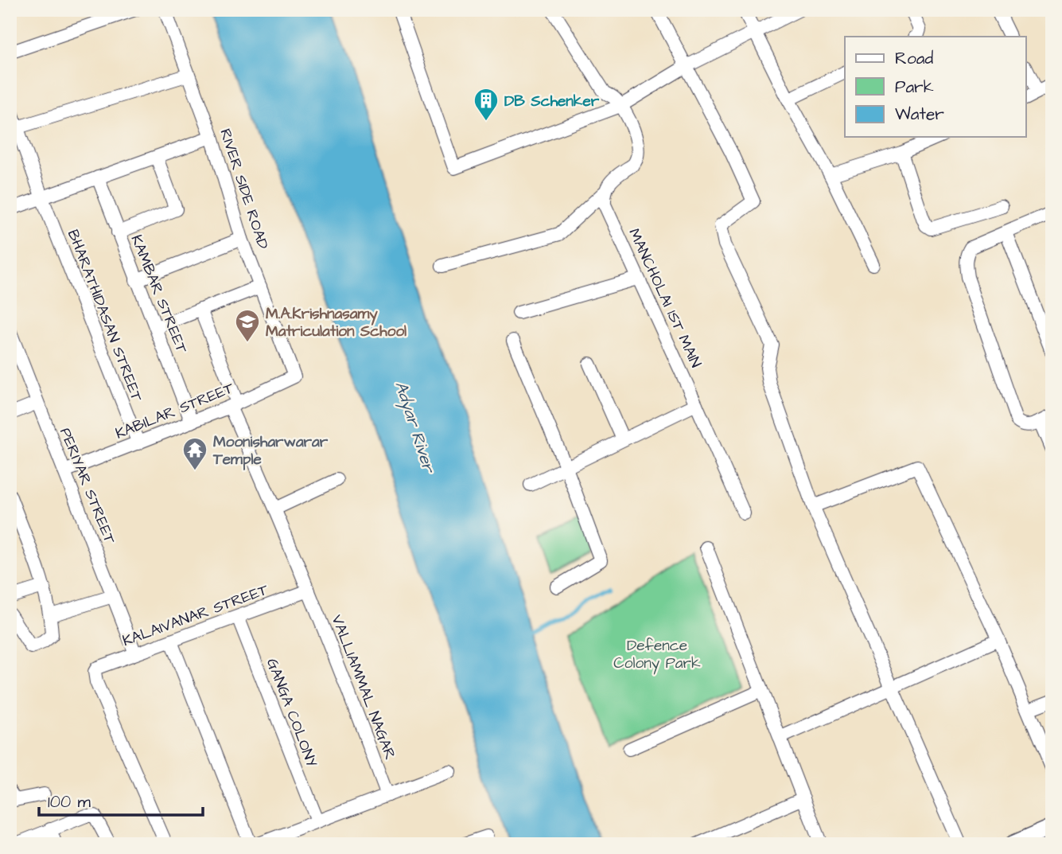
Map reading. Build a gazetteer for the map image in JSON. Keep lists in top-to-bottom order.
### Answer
{
  "streets": {
    "street": [
      "RIVER SIDE ROAD",
      "KAMBAR STREET",
      "MANCHOLAI 1ST MAIN",
      "BHARATHIDASAN STREET",
      "KABILAR STREET",
      "PERIYAR STREET",
      "KALAIVANAR STREET",
      "VALLIAMMAL NAGAR",
      "GANGA COLONY"
    ]
  },
  "crossings": [
    ["RIVER SIDE ROAD", "KABILAR STREET"],
    ["KAMBAR STREET", "KABILAR STREET"],
    ["BHARATHIDASAN STREET", "KABILAR STREET"],
    ["KABILAR STREET", "PERIYAR STREET"],
    ["KABILAR STREET", "VALLIAMMAL NAGAR"],
    ["PERIYAR STREET", "KALAIVANAR STREET"],
    ["KALAIVANAR STREET", "VALLIAMMAL NAGAR"],
    ["KALAIVANAR STREET", "GANGA COLONY"]
  ],
  "water": ["Adyar River"],
  "parks": ["Defence Colony Park"],
  "places": {
    "building": ["DB Schenker"],
    "school or university": ["M.A.Krishnasamy Matriculation School"],
    "temple": ["Moonisharwarar Temple"]
  },
  "legend": ["Road", "Park", "Water"],
  "scale_bar": "100 m"
}
